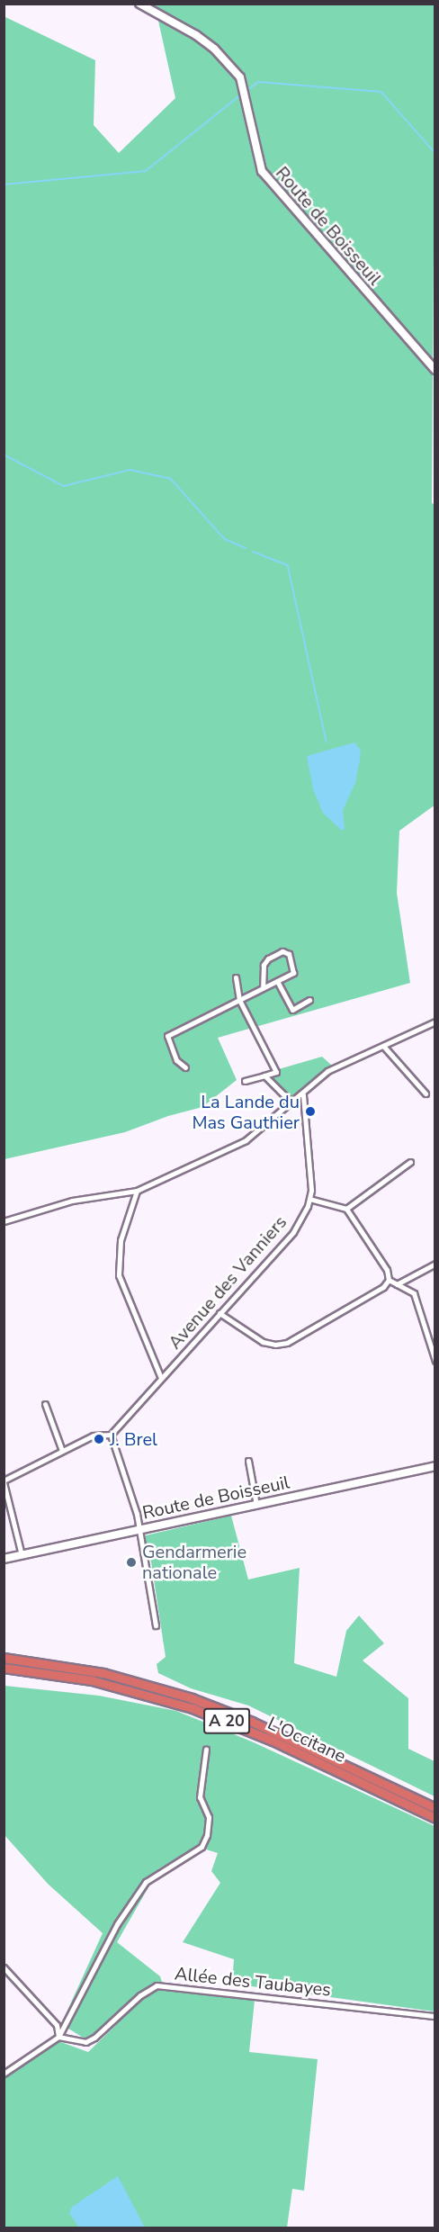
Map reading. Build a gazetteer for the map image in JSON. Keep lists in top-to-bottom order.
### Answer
{
  "streets": {
    "highway": ["A 20", "L'Occitane"],
    "main road": ["Route de Boisseuil"],
    "street": ["Avenue des Vanniers", "Allée des Taubayes"]
  },
  "places": ["La Lande du Mas Gauthier", "J. Brel", "Gendarmerie nationale"]
}
